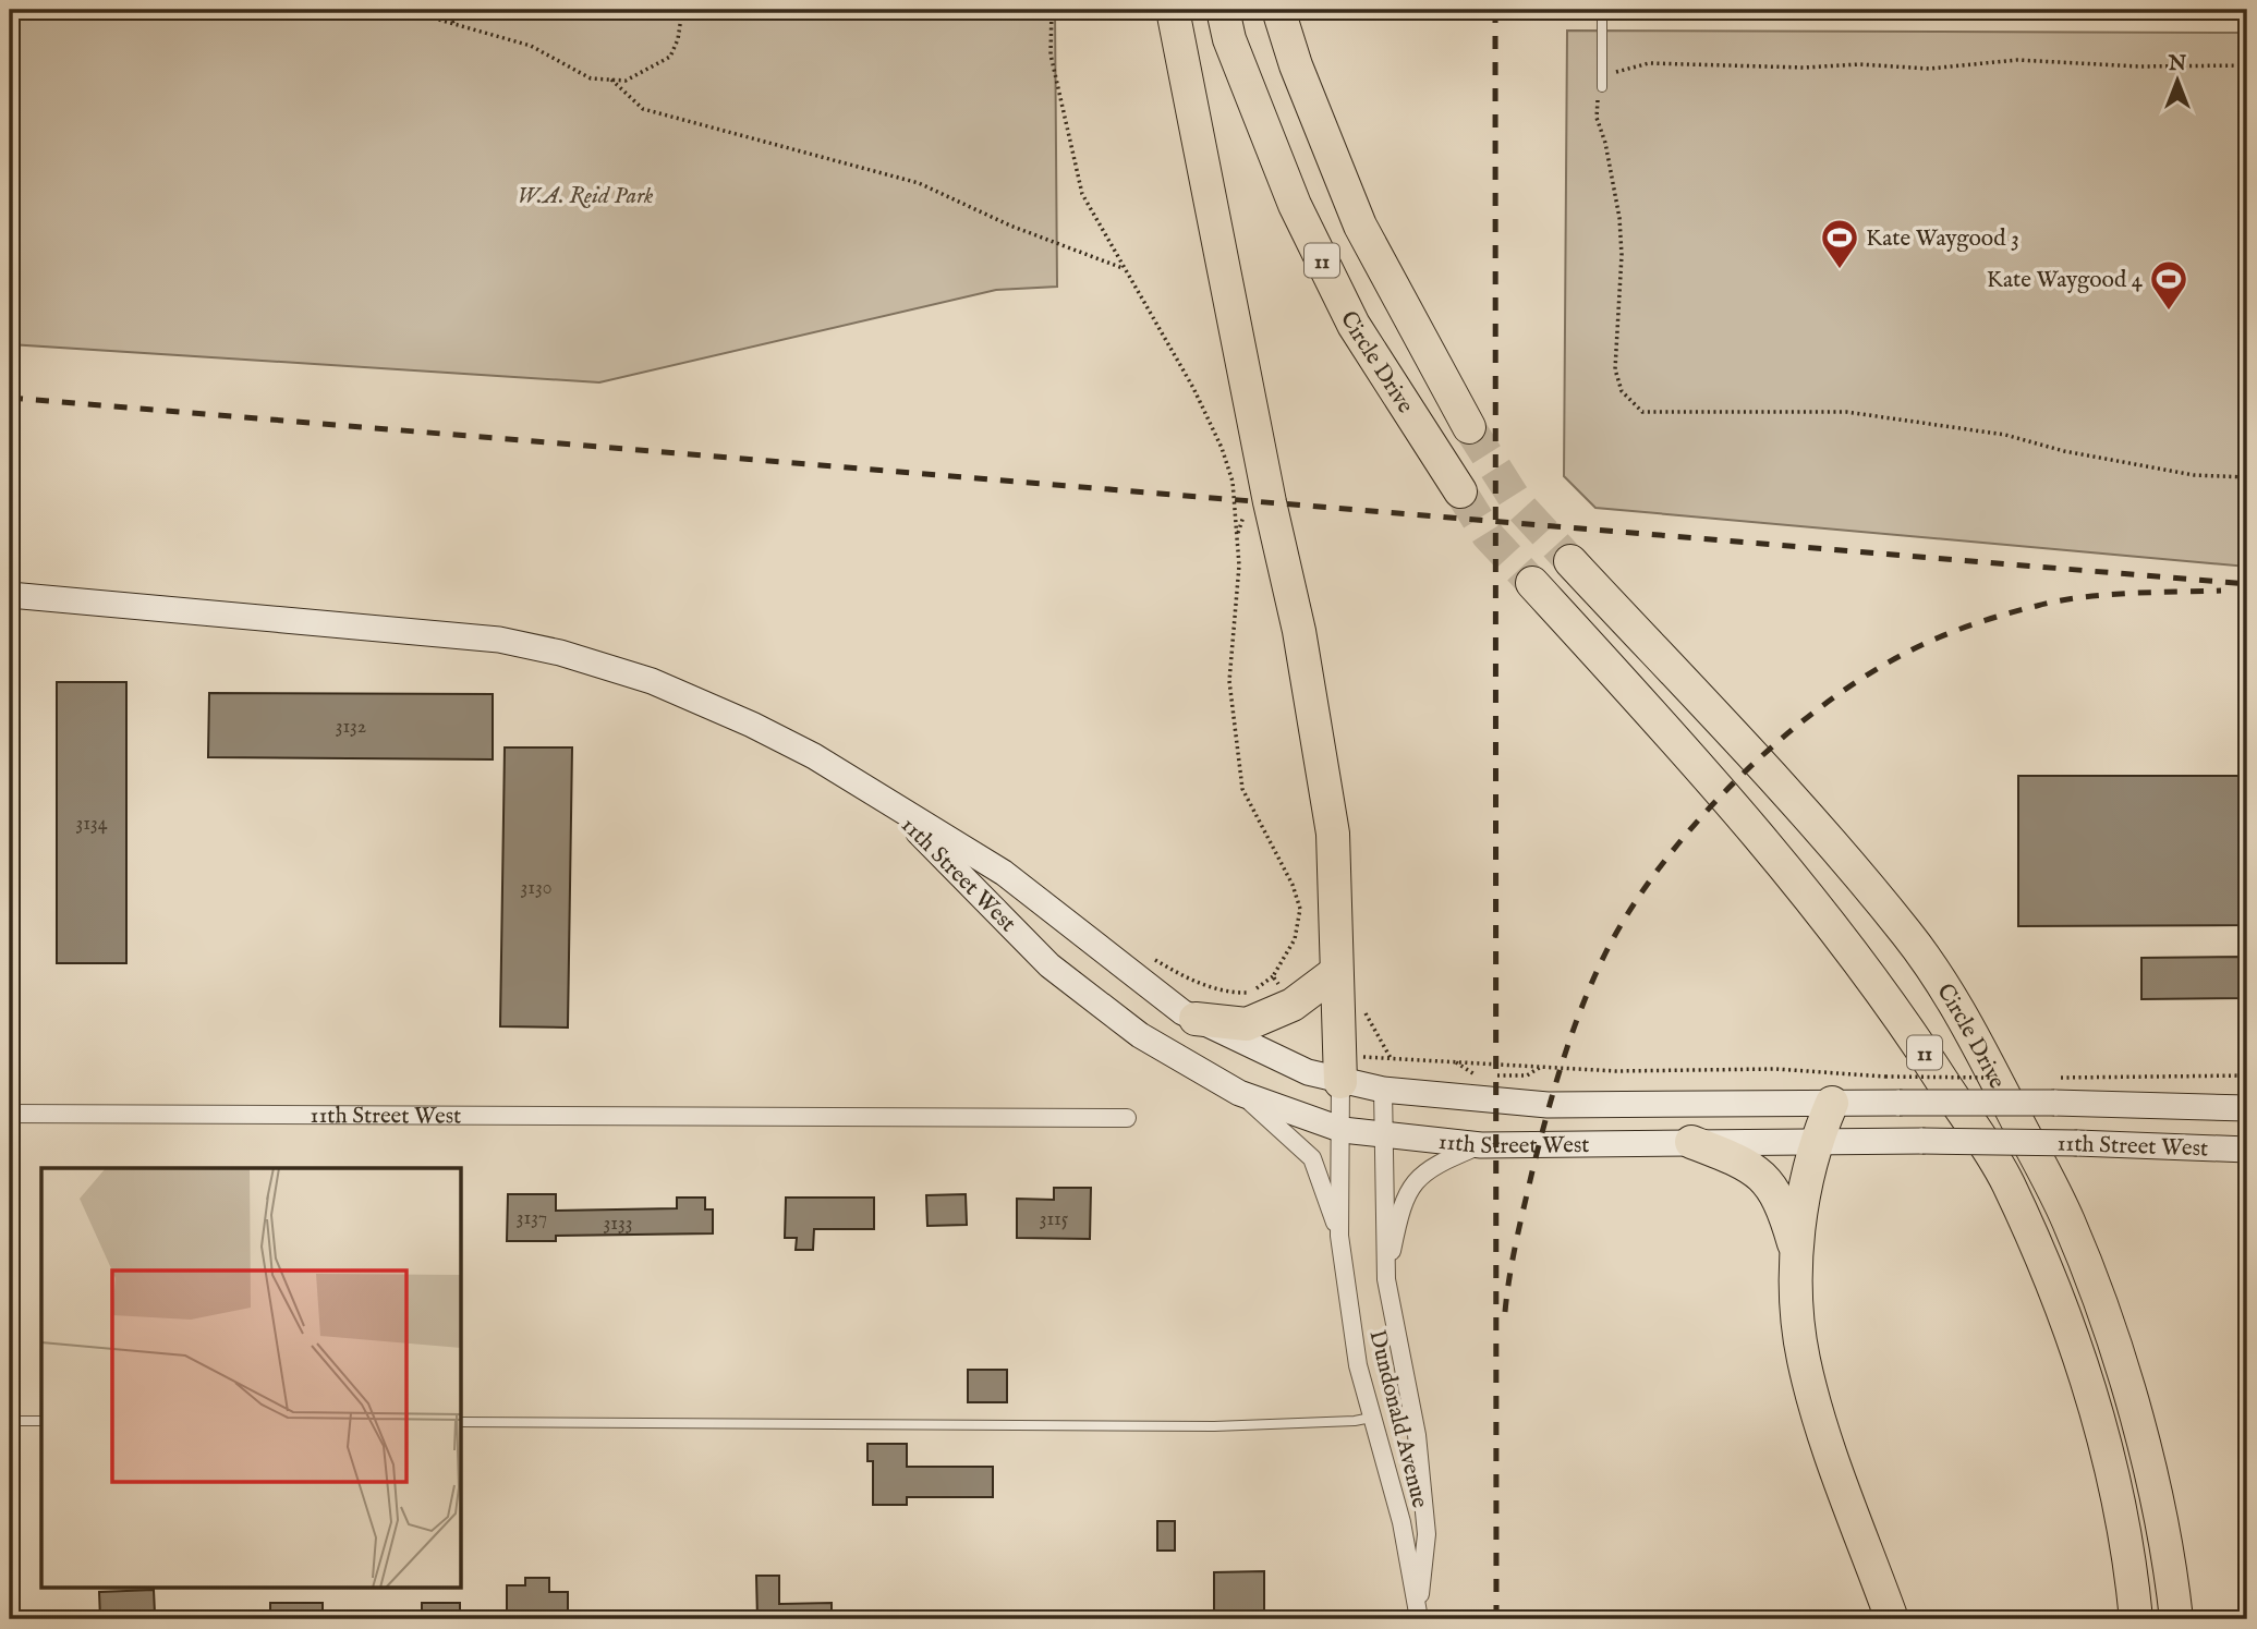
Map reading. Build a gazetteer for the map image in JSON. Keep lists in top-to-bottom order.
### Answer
{
  "streets": {
    "highway": ["11", "Circle Drive"],
    "main road": ["11th Street West"],
    "street": ["Dundonald Avenue"]
  },
  "crossings": [
    ["11th Street West", "Dundonald Avenue"]
  ],
  "parks": ["W.A. Reid Park"],
  "places": {
    "sports": ["Kate Waygood 3", "Kate Waygood 4"]
  },
  "house_numbers": [
    "3132",
    "3134",
    "3130",
    "3137",
    "3115",
    "3133"
  ],
  "north": "top"
}
